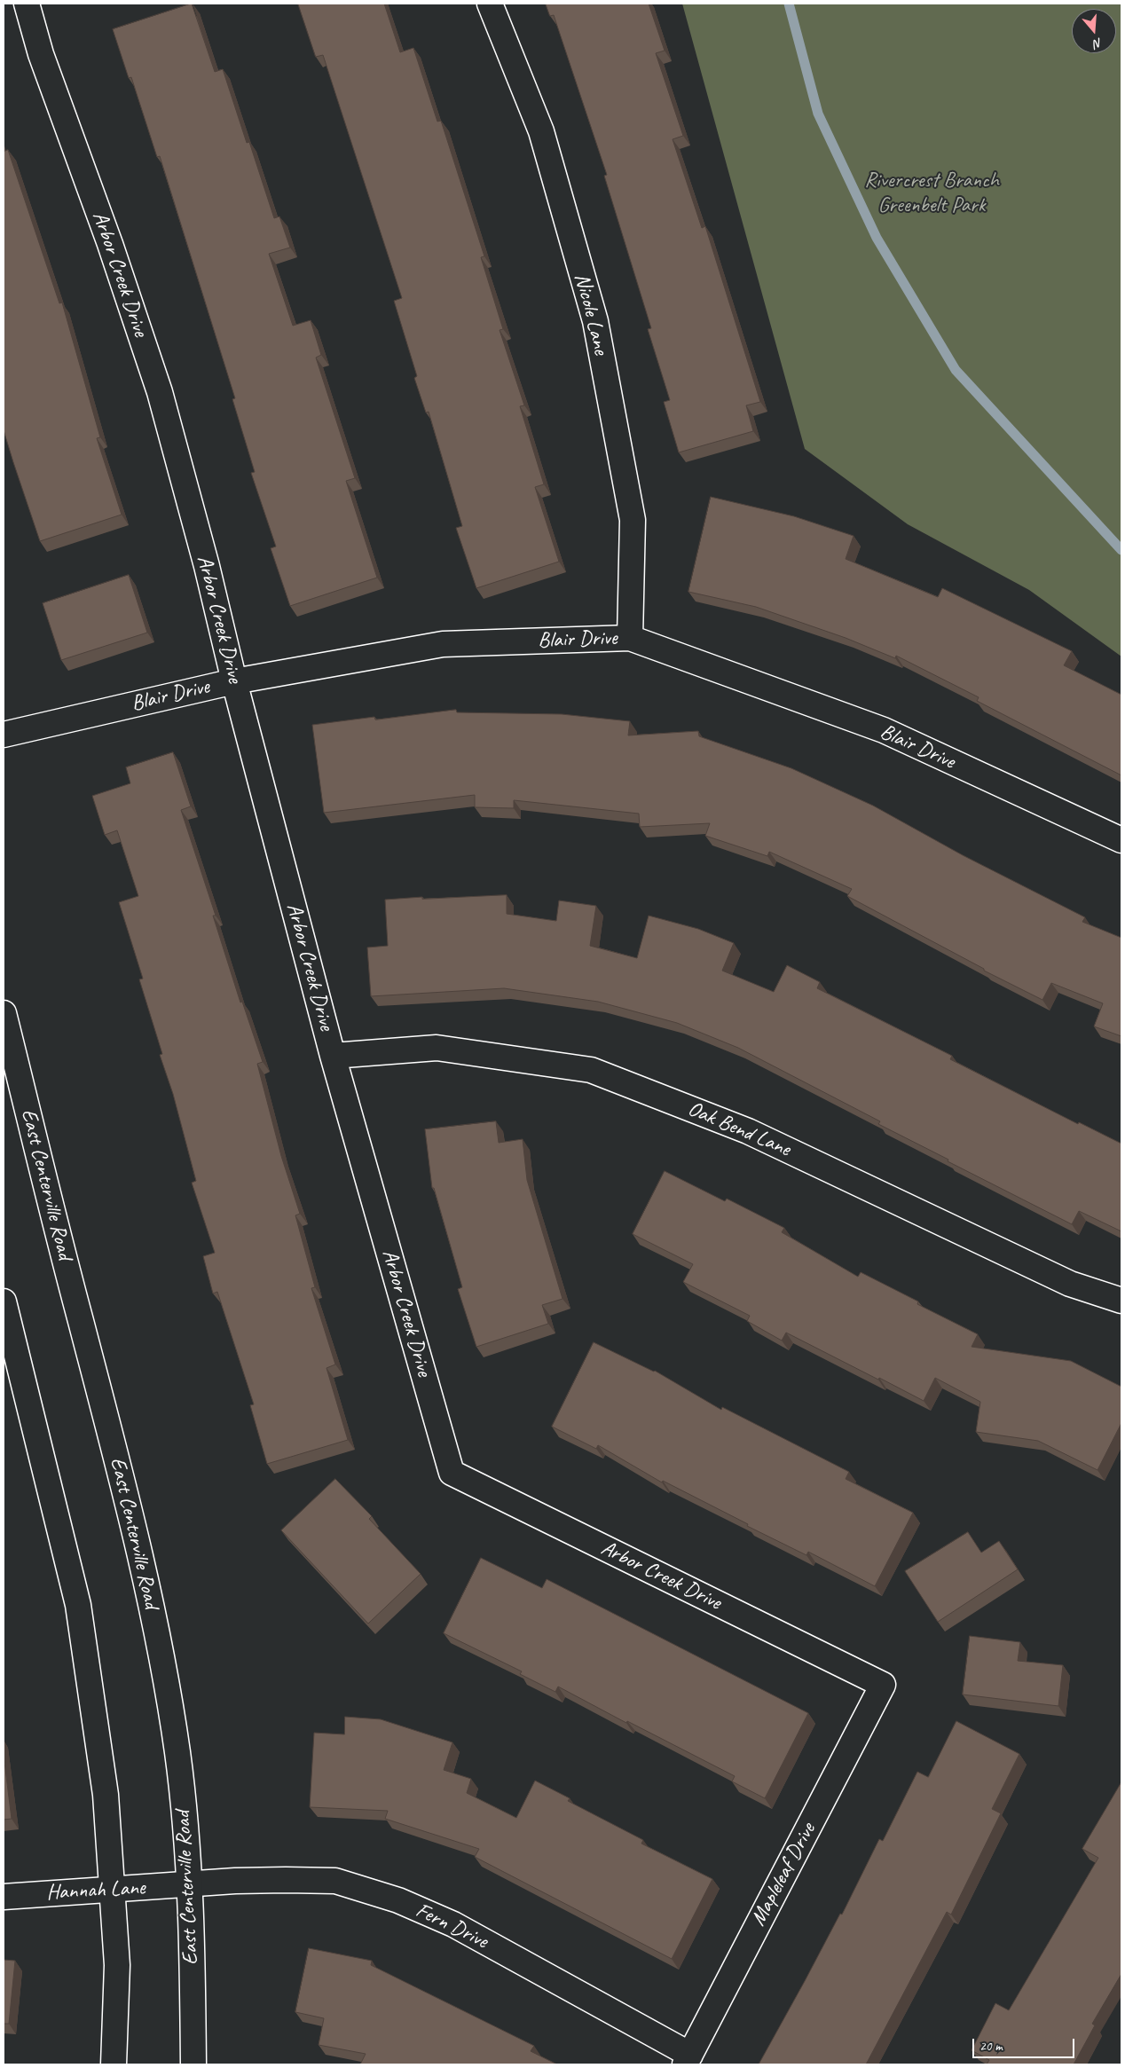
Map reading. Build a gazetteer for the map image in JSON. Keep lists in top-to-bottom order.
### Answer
{
  "streets": {
    "street": [
      "Arbor Creek Drive",
      "Nicole Lane",
      "Blair Drive",
      "Oak Bend Lane",
      "East Centerville Road",
      "Mapleleaf Drive",
      "Hannah Lane",
      "Fern Drive"
    ]
  },
  "crossings": [
    ["Arbor Creek Drive", "Blair Drive"],
    ["Arbor Creek Drive", "Oak Bend Lane"],
    ["Arbor Creek Drive", "Mapleleaf Drive"],
    ["Nicole Lane", "Blair Drive"],
    ["East Centerville Road", "Hannah Lane"],
    ["East Centerville Road", "Fern Drive"],
    ["Mapleleaf Drive", "Fern Drive"],
    ["Hannah Lane", "Fern Drive"]
  ],
  "parks": ["Rivercrest Branch Greenbelt Park"],
  "scale_bar": "20 m",
  "north": "bottom"
}
